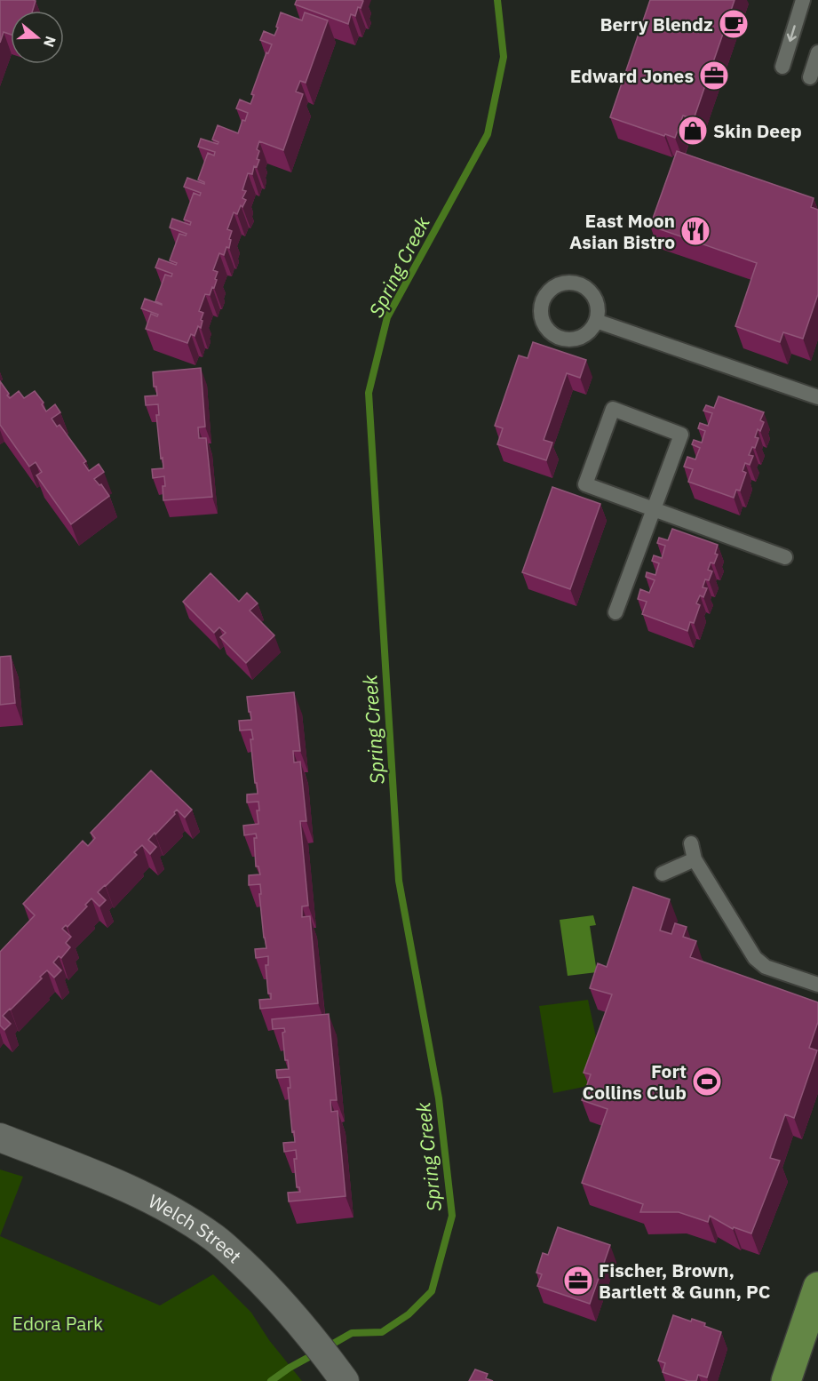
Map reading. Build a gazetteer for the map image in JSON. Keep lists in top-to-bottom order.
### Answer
{
  "streets": {
    "street": ["Welch Street"]
  },
  "water": ["Spring Creek"],
  "parks": ["Edora Park"],
  "places": {
    "cafe": ["Berry Blendz"],
    "office": ["Edward Jones", "Fischer, Brown, Bartlett & Gunn, PC"],
    "shop": ["Skin Deep"],
    "restaurant": ["East Moon Asian Bistro"],
    "sports": ["Fort Collins Club"]
  },
  "north": "right"
}
